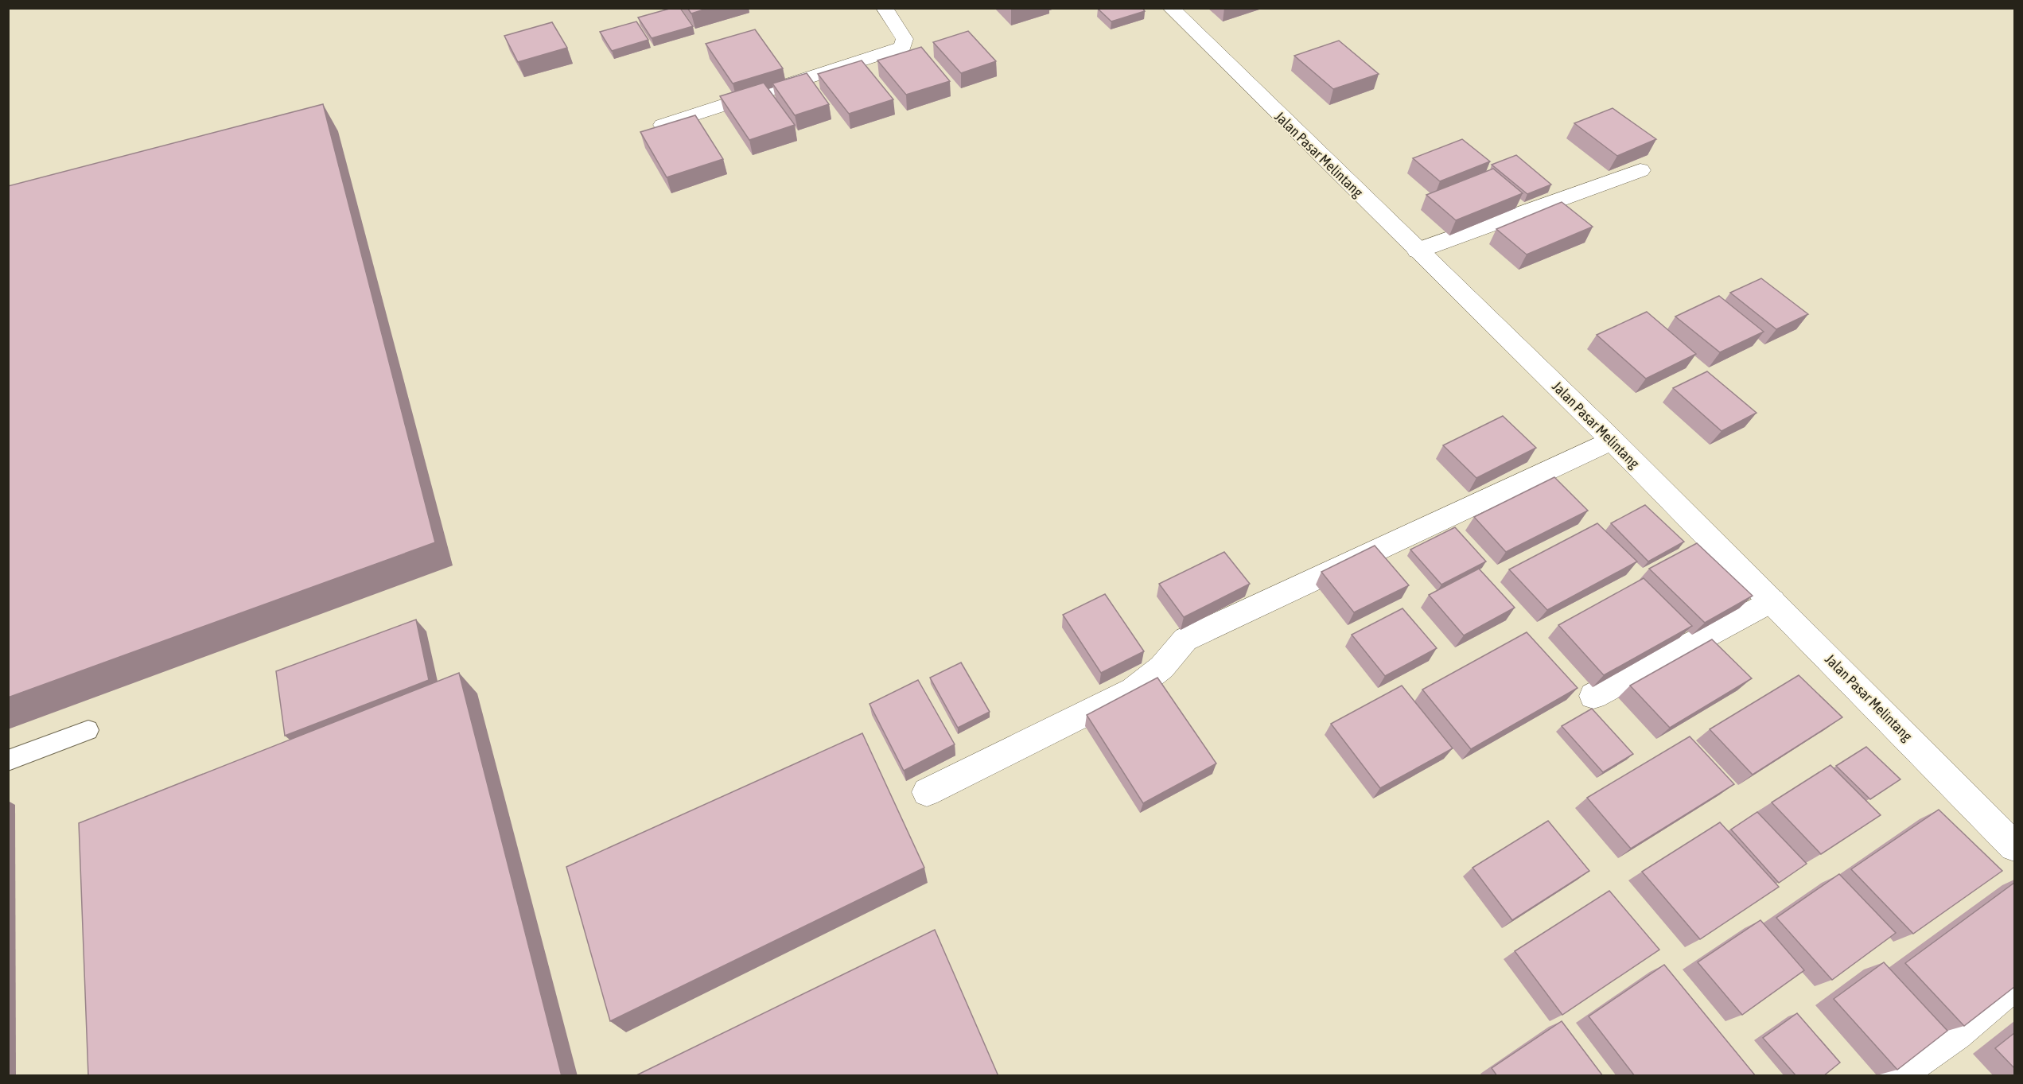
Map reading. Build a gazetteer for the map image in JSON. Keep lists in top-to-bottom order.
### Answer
{
  "streets": {
    "street": ["Jalan Pasar Melintang"]
  }
}
